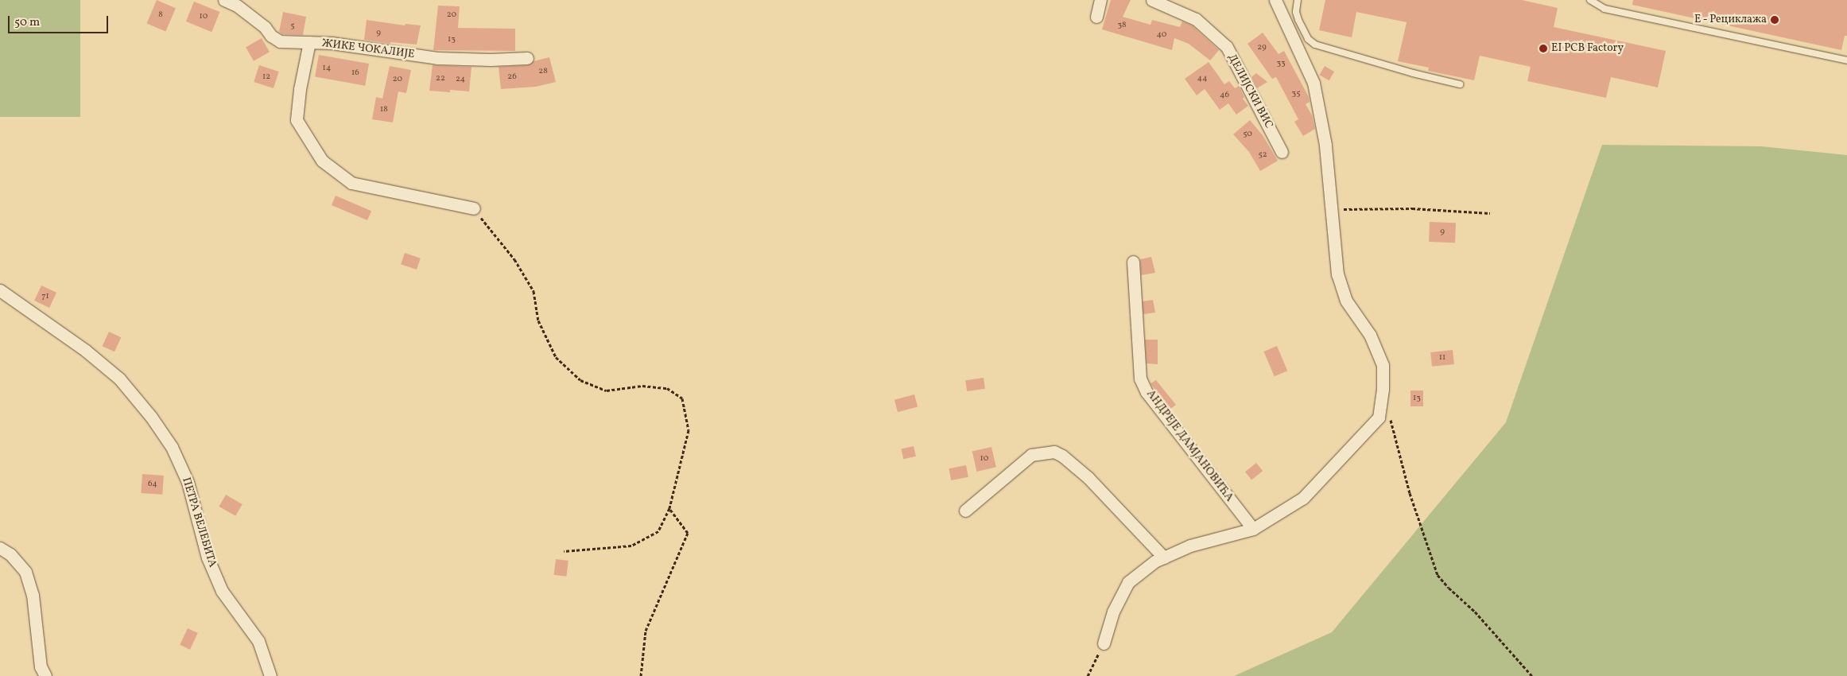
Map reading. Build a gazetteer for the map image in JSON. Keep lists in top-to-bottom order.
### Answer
{
  "streets": {
    "street": [
      "ЖИКЕ ЧОКАЛИЈЕ",
      "ДЕЛИЈСКИ ВИС",
      "АНДРЕЈЕ ДАМЈАНОВИЋА",
      "ПЕТРА ВЕЛЕБИТА"
    ]
  },
  "places": ["Е - Рециклажа", "EI PCB Factory"],
  "house_numbers": [
    "8",
    "20",
    "10",
    "38",
    "5",
    "9",
    "40",
    "13",
    "29",
    "33",
    "14",
    "28",
    "16",
    "12",
    "26",
    "22",
    "44",
    "20",
    "24",
    "35",
    "46",
    "18",
    "50",
    "52",
    "9",
    "71",
    "11",
    "13",
    "10",
    "64"
  ],
  "scale_bar": "50 m"
}
